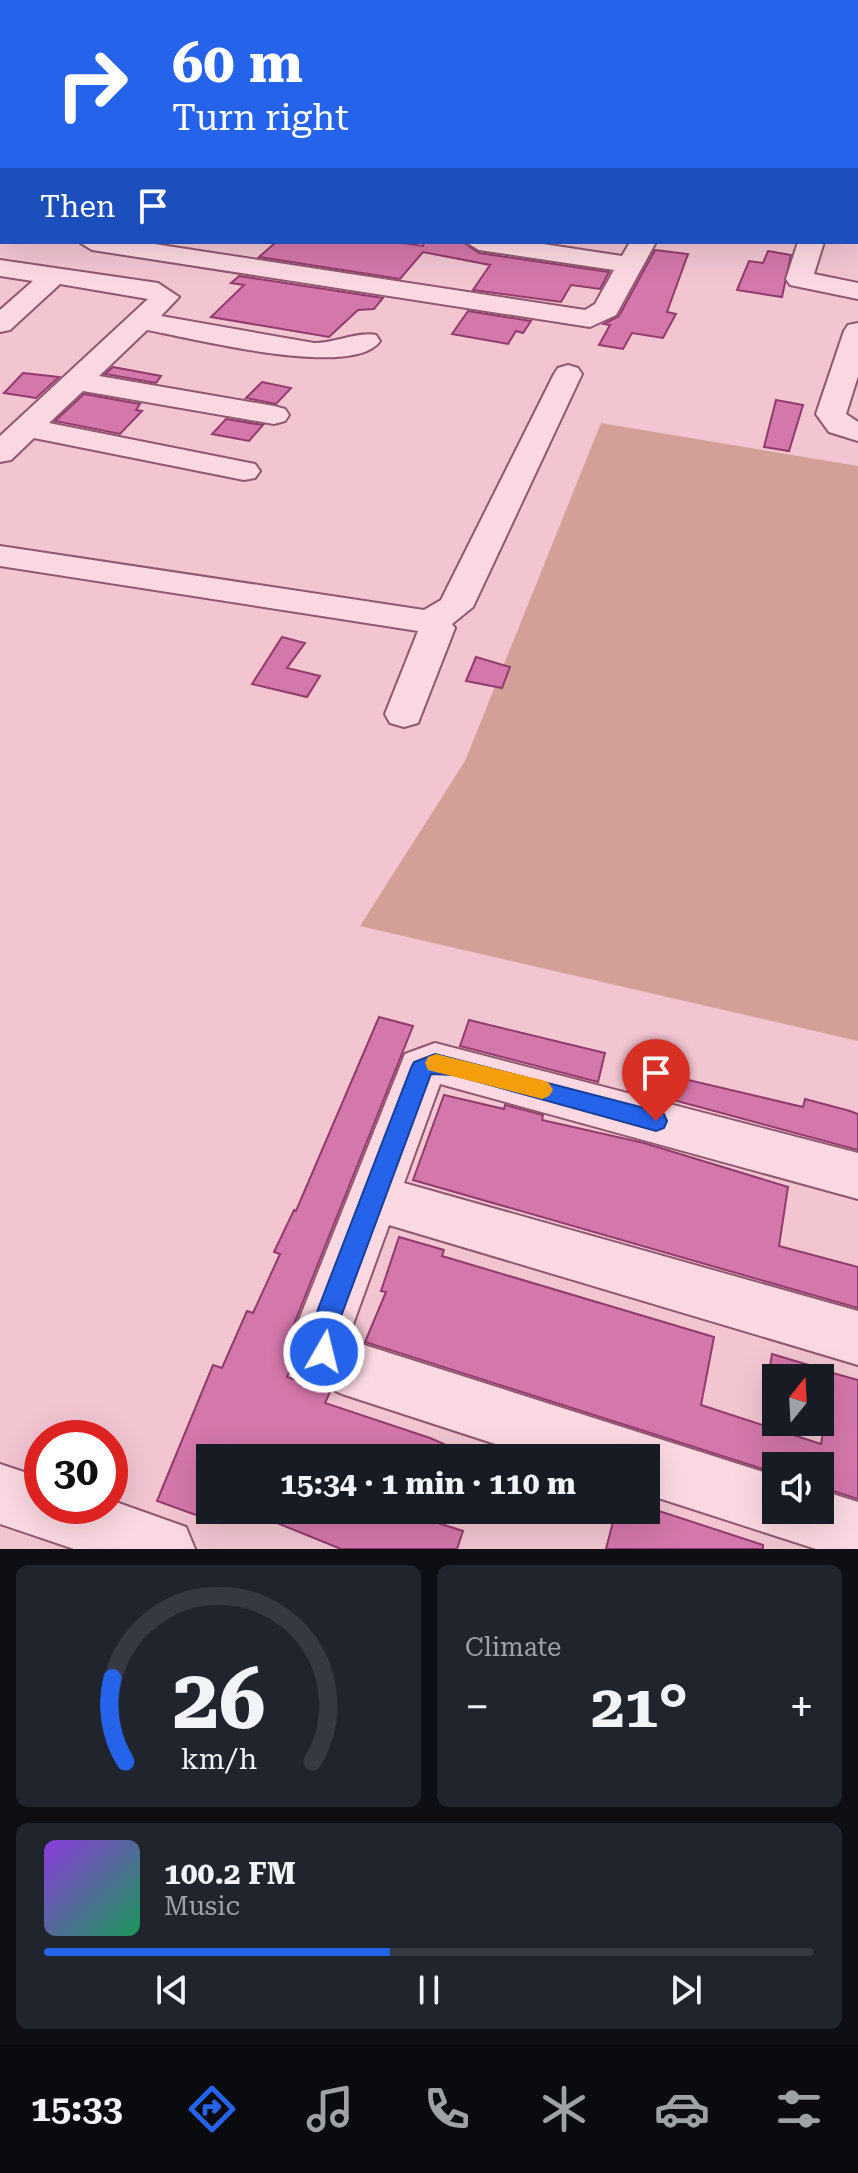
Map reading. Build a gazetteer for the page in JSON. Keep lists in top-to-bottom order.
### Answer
{
  "north": "top",
  "page": {
    "turn": ["60 m", "Turn right"],
    "then": "Then",
    "limit": "30",
    "trip": "15:34 · 1 min · 110 m",
    "tile": "Climate",
    "heat": ["−", "21°", "+"],
    "song": ["100.2 FM", "Music"],
    "tabs": "15:33",
    "gauge": ["26", "km/h"]
  }
}
